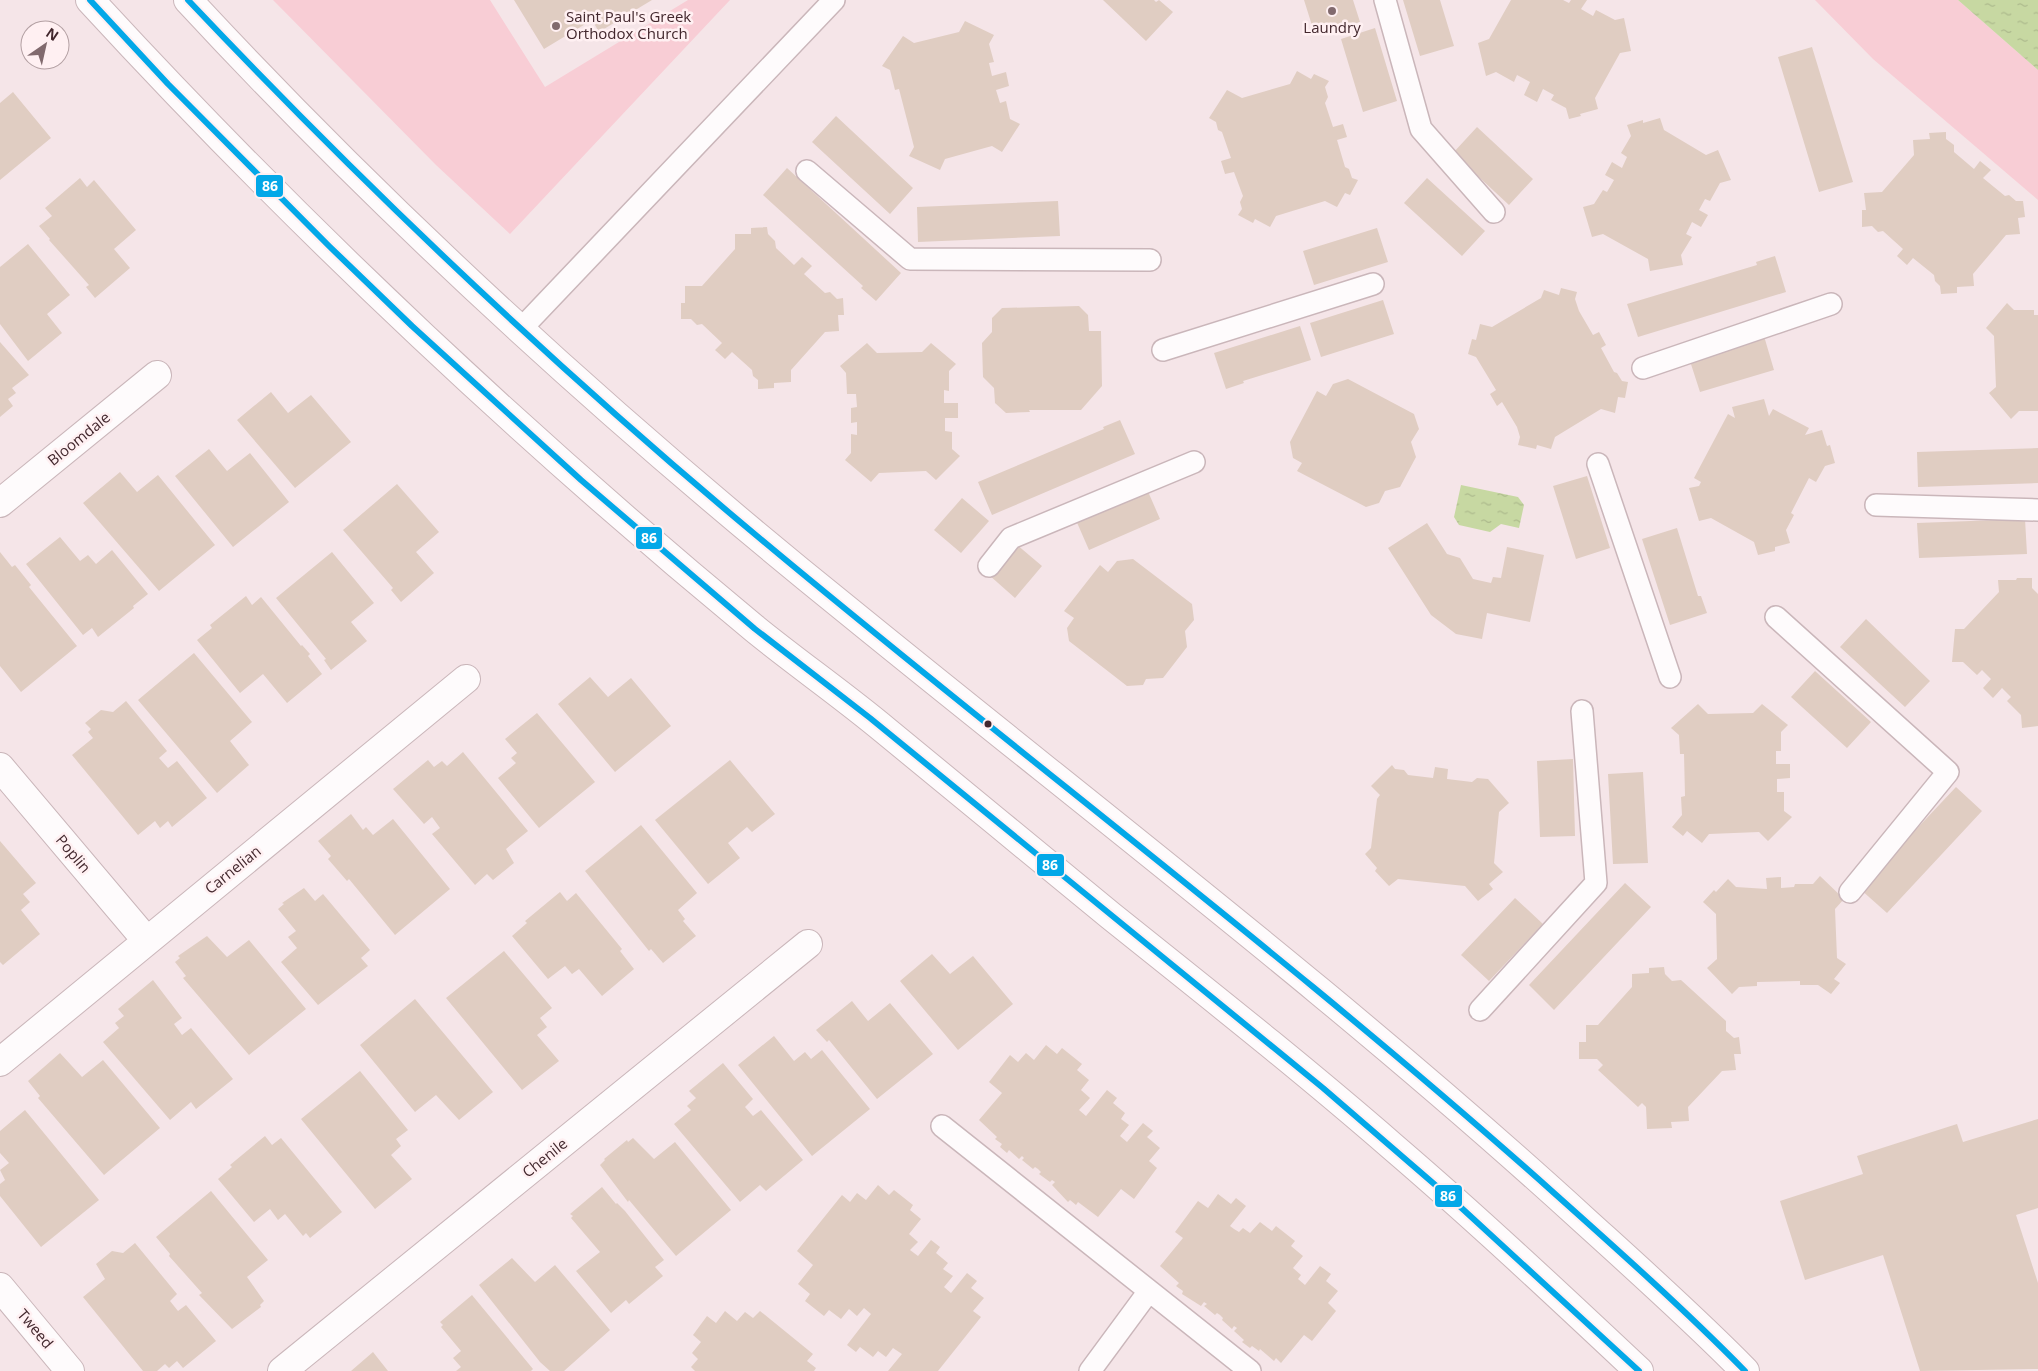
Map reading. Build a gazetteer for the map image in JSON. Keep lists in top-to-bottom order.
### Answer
{
  "streets": {
    "main road": [
      "Bloomdale",
      "Poplin",
      "Carnelian",
      "Chenile",
      "Tweed"
    ]
  },
  "crossings": [
    ["Poplin", "Carnelian"]
  ],
  "places": ["Laundry", "Saint Paul's Greek Orthodox Church"],
  "lines": ["transit line 86"],
  "north": "top right"
}
